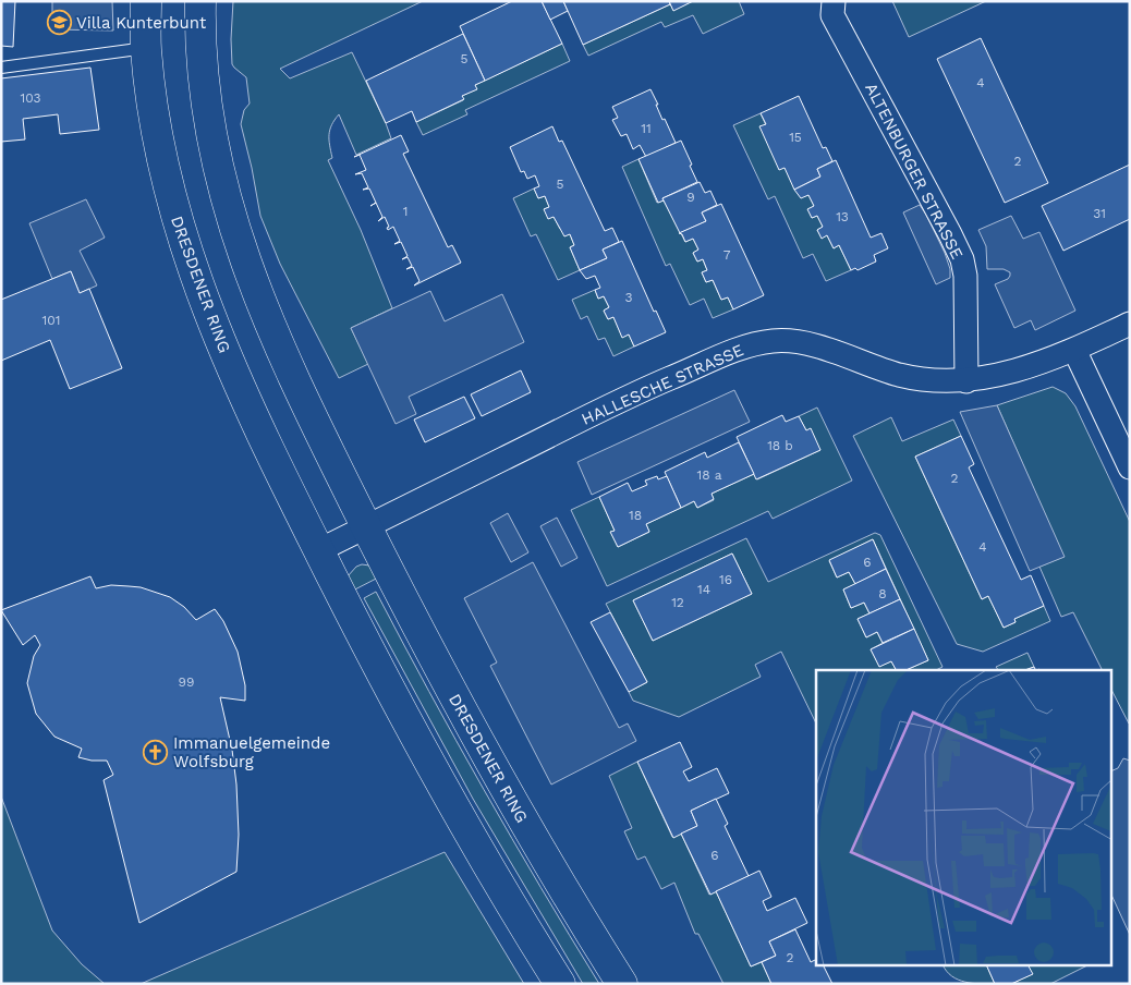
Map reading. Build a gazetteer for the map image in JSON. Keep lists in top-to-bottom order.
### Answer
{
  "streets": {
    "street": ["ALTENBURGER STRASSE", "DRESDENER RING", "HALLESCHE STRASSE"]
  },
  "crossings": [
    ["ALTENBURGER STRASSE", "HALLESCHE STRASSE"],
    ["DRESDENER RING", "HALLESCHE STRASSE"]
  ],
  "places": {
    "school or university": ["Villa Kunterbunt"],
    "church": ["Immanuelgemeinde Wolfsburg"]
  },
  "house_numbers": [
    "5",
    "4",
    "103",
    "11",
    "15",
    "2",
    "5",
    "9",
    "1",
    "31",
    "13",
    "7",
    "3",
    "101",
    "18 b",
    "18 a",
    "2",
    "18",
    "4",
    "6",
    "16",
    "14",
    "8",
    "12",
    "99",
    "6",
    "2"
  ]
}
